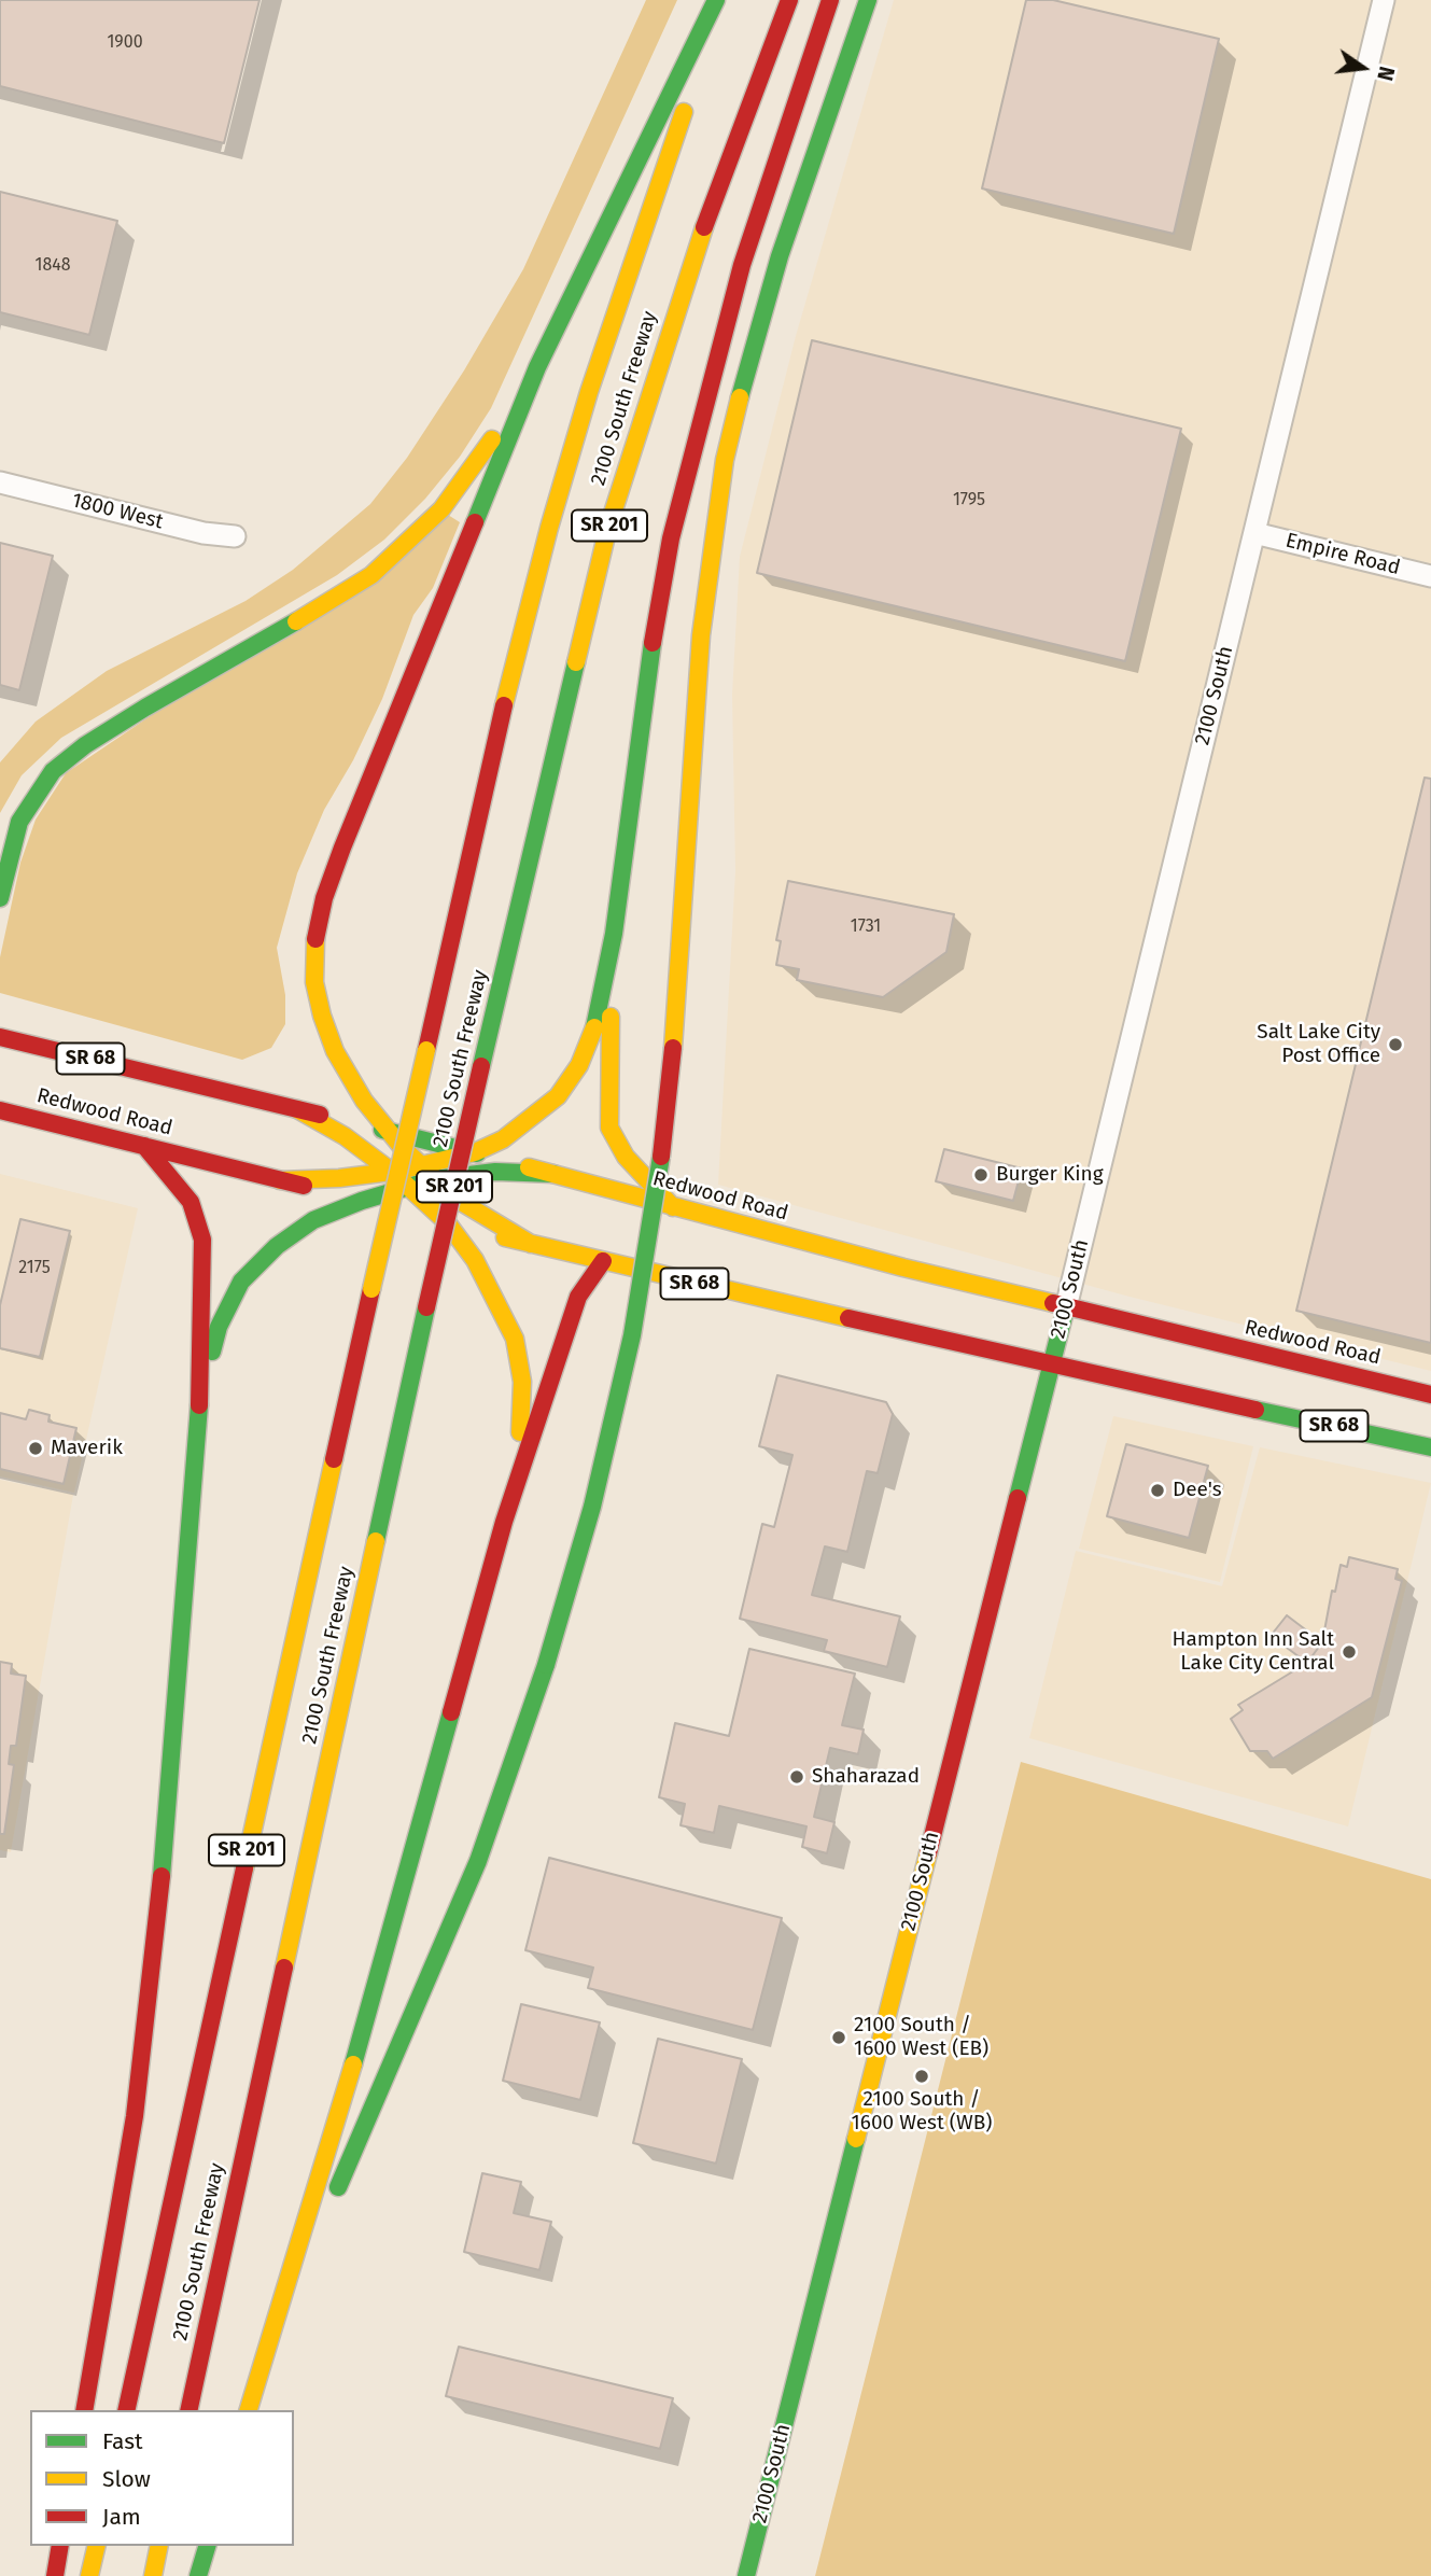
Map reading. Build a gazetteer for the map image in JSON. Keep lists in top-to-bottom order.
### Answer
{
  "streets": {
    "main road": [
      "2100 South Freeway",
      "SR 201",
      "2100 South",
      "SR 68",
      "Redwood Road"
    ],
    "street": ["1800 West", "Empire Road"]
  },
  "crossings": [
    ["Empire Road", "2100 South"],
    ["2100 South", "Redwood Road"]
  ],
  "places": [
    "Salt Lake City Post Office",
    "Burger King",
    "Maverik",
    "Dee's",
    "Hampton Inn Salt Lake City Central",
    "Shaharazad",
    "2100 South / 1600 West (EB)",
    "2100 South / 1600 West (WB)"
  ],
  "house_numbers": [
    "1900",
    "1848",
    "1795",
    "1731",
    "2175"
  ],
  "legend": ["Fast", "Slow", "Jam"],
  "north": "right"
}
